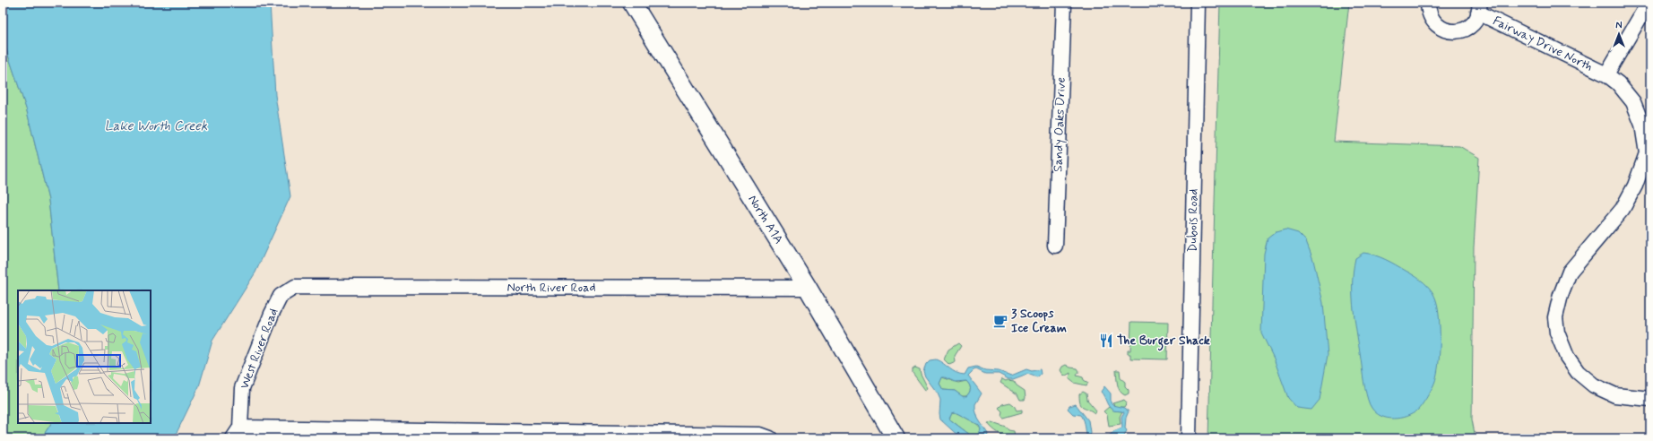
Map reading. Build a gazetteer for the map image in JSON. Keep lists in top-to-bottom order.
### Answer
{
  "streets": {
    "street": [
      "Fairway Drive North",
      "Sandy Oaks Drive",
      "North A1A",
      "Dubois Road",
      "North River Road",
      "West River Road"
    ]
  },
  "crossings": [
    ["North A1A", "North River Road"],
    ["North River Road", "West River Road"]
  ],
  "water": ["Lake Worth Creek"],
  "places": {
    "cafe": ["3 Scoops Ice Cream"],
    "restaurant": ["The Burger Shack"]
  },
  "north": "top"
}
